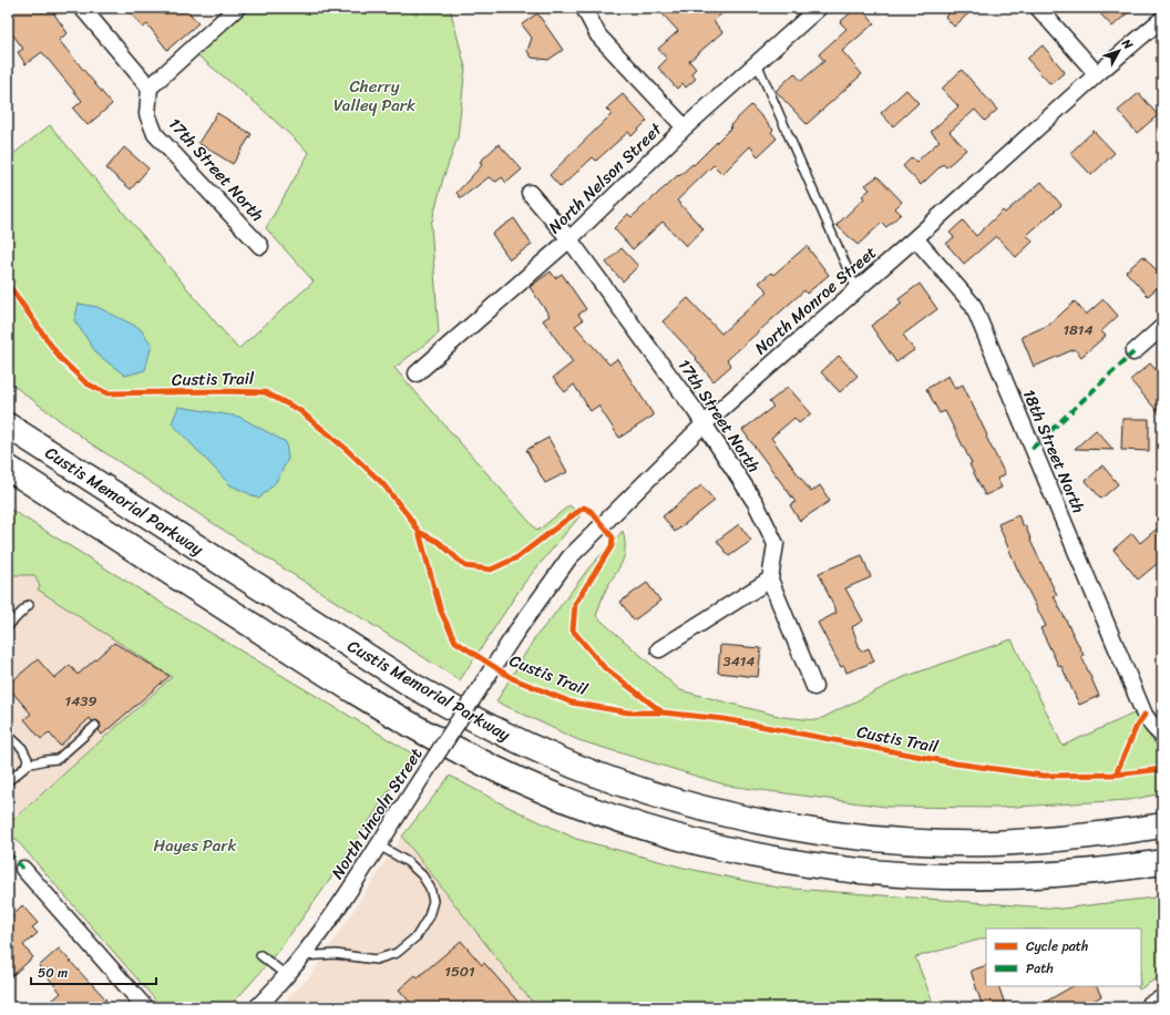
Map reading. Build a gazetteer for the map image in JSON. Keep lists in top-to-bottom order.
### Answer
{
  "streets": {
    "highway": ["Custis Memorial Parkway"],
    "street": [
      "17th Street North",
      "North Nelson Street",
      "North Monroe Street",
      "18th Street North",
      "North Lincoln Street"
    ],
    "cycle path": ["Custis Trail"]
  },
  "crossings": [
    ["17th Street North", "North Nelson Street"],
    ["17th Street North", "North Monroe Street"],
    ["North Monroe Street", "18th Street North"],
    ["North Monroe Street", "North Lincoln Street"]
  ],
  "parks": ["Cherry Valley Park", "Hayes Park"],
  "house_numbers": [
    "1814",
    "3414",
    "1439",
    "1501"
  ],
  "legend": ["Cycle path", "Path"],
  "scale_bar": "50 m",
  "north": "top right"
}
